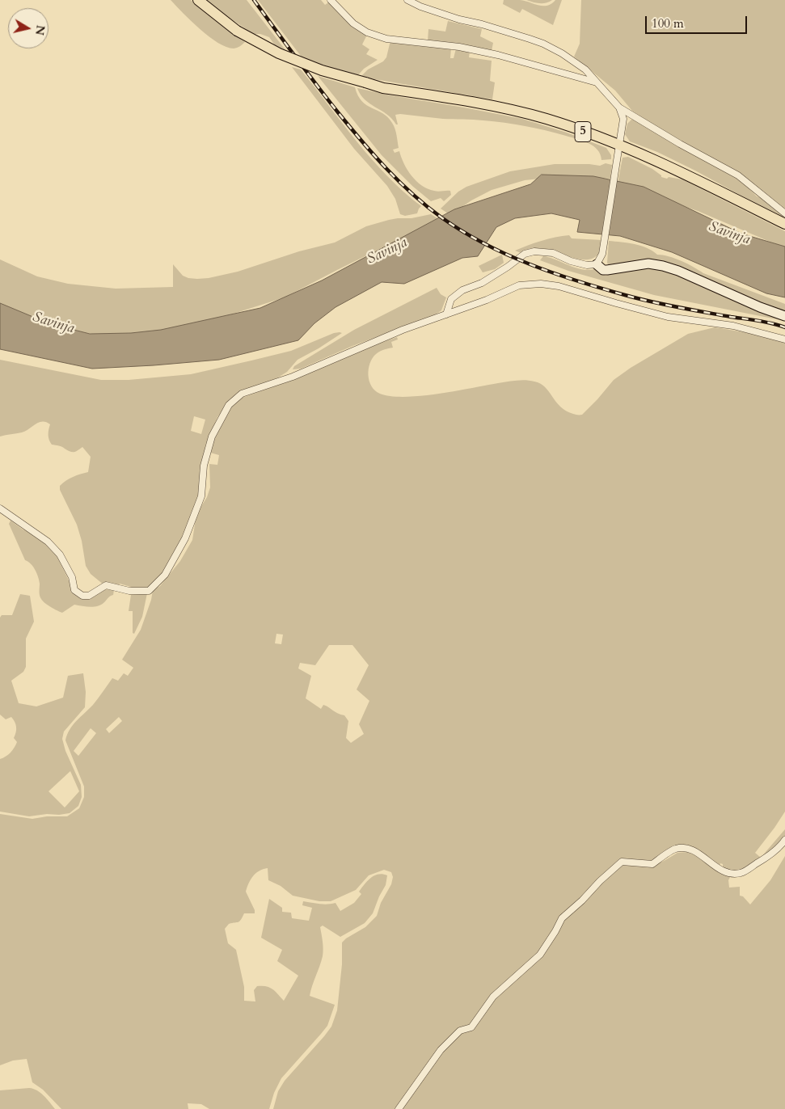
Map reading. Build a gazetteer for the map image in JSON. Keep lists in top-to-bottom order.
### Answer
{
  "streets": {
    "main road": ["5"]
  },
  "water": ["Savinja"],
  "scale_bar": "100 m",
  "north": "right"
}
